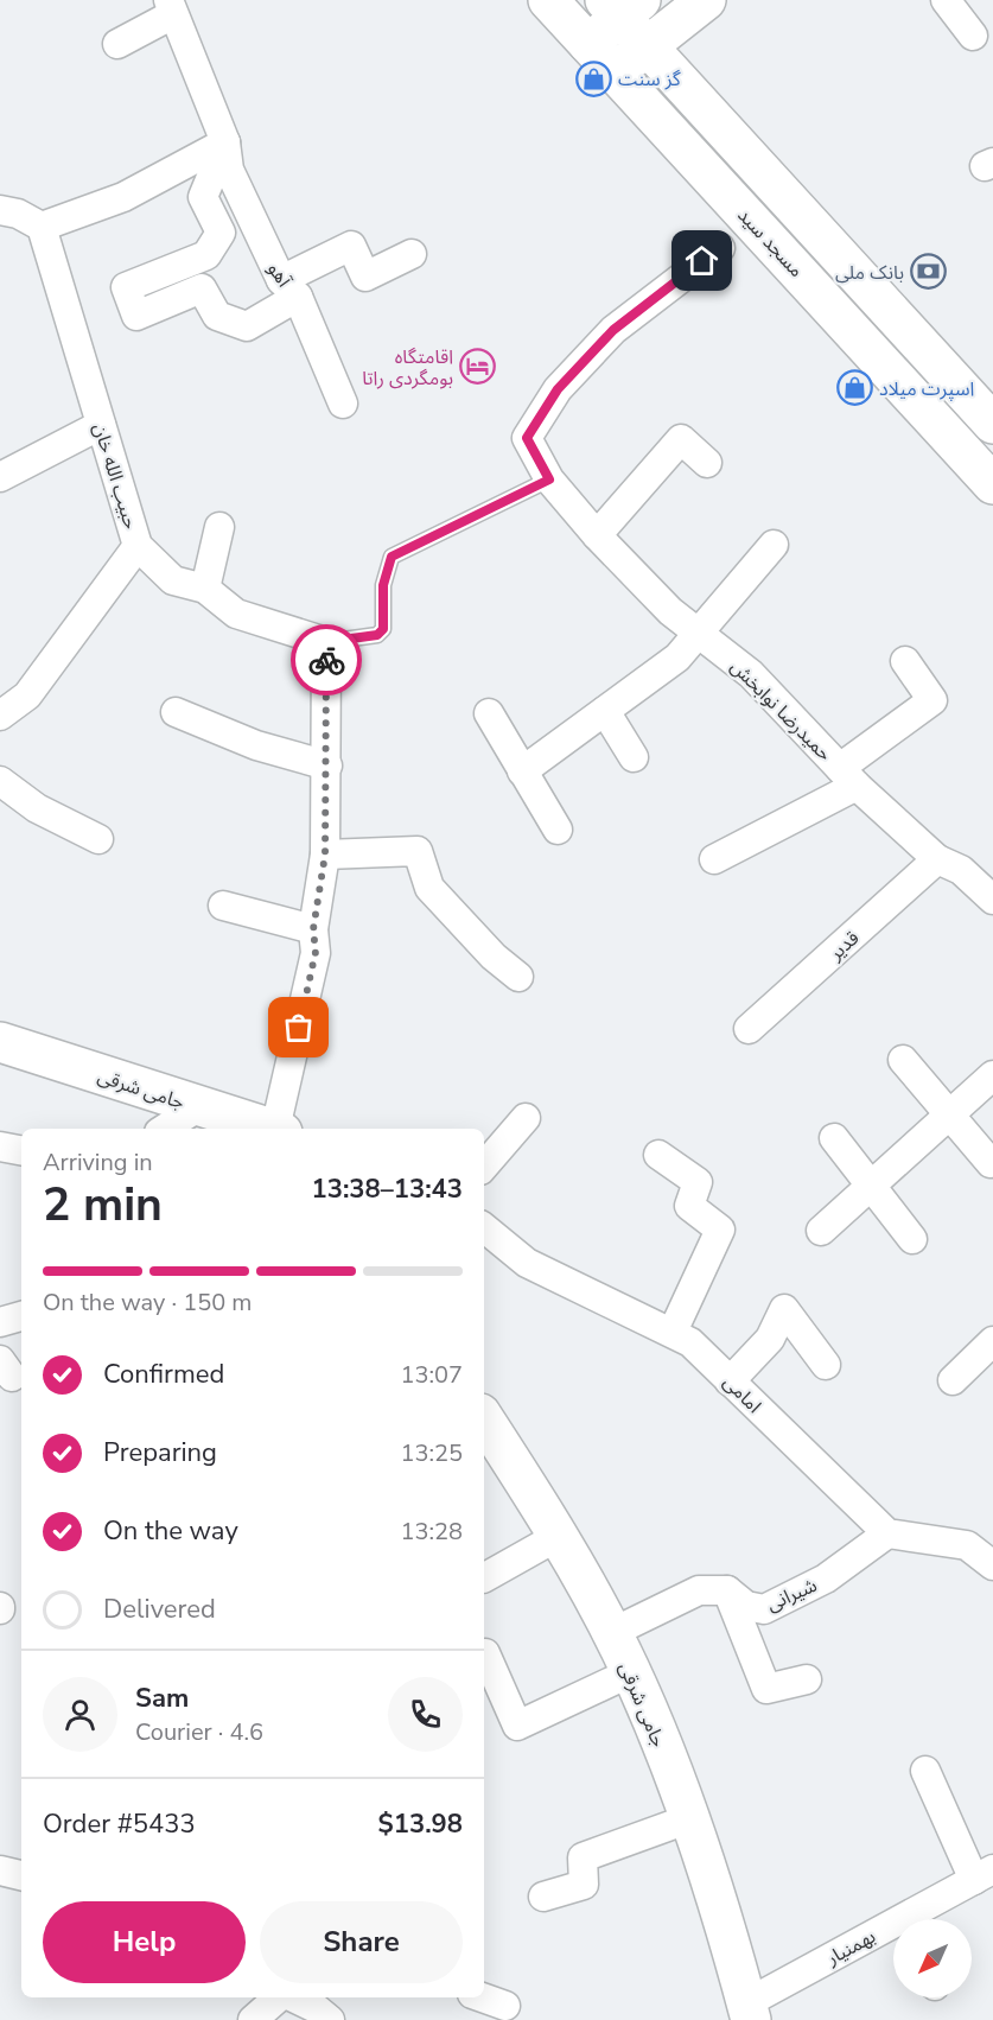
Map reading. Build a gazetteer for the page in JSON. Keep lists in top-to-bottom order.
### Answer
{
  "streets": {
    "main road": ["مسجد سید", "جامی شرقی"],
    "street": [
      "آهو",
      "حبیب الله خان",
      "حمیدرضا نوابخش",
      "قدیر",
      "امامی",
      "شیرانی",
      "بهمنیار"
    ]
  },
  "crossings": [
    ["حمیدرضا نوابخش", "قدیر"],
    ["جامی شرقی", "بهمنیار"],
    ["امامی", "شیرانی"]
  ],
  "places": {
    "shop": ["گز سنت", "اسپرت میلاد"],
    "bank": ["بانک ملی"],
    "hotel": ["اقامتگاه بومگردی راتا"]
  },
  "north": "bottom left",
  "page": {
    "heading": ["2 min", "Arriving in", "13:38–13:43"],
    "panel": [
      "Sam",
      "Courier · 4.6",
      "Order #5433",
      "$13.98"
    ],
    "bar": "On the way · 150 m",
    "list": [
      ["Confirmed", "13:07"],
      ["Preparing", "13:25"],
      ["On the way", "13:28"],
      "Delivered"
    ],
    "buttons": ["Help", "Share"]
  }
}
